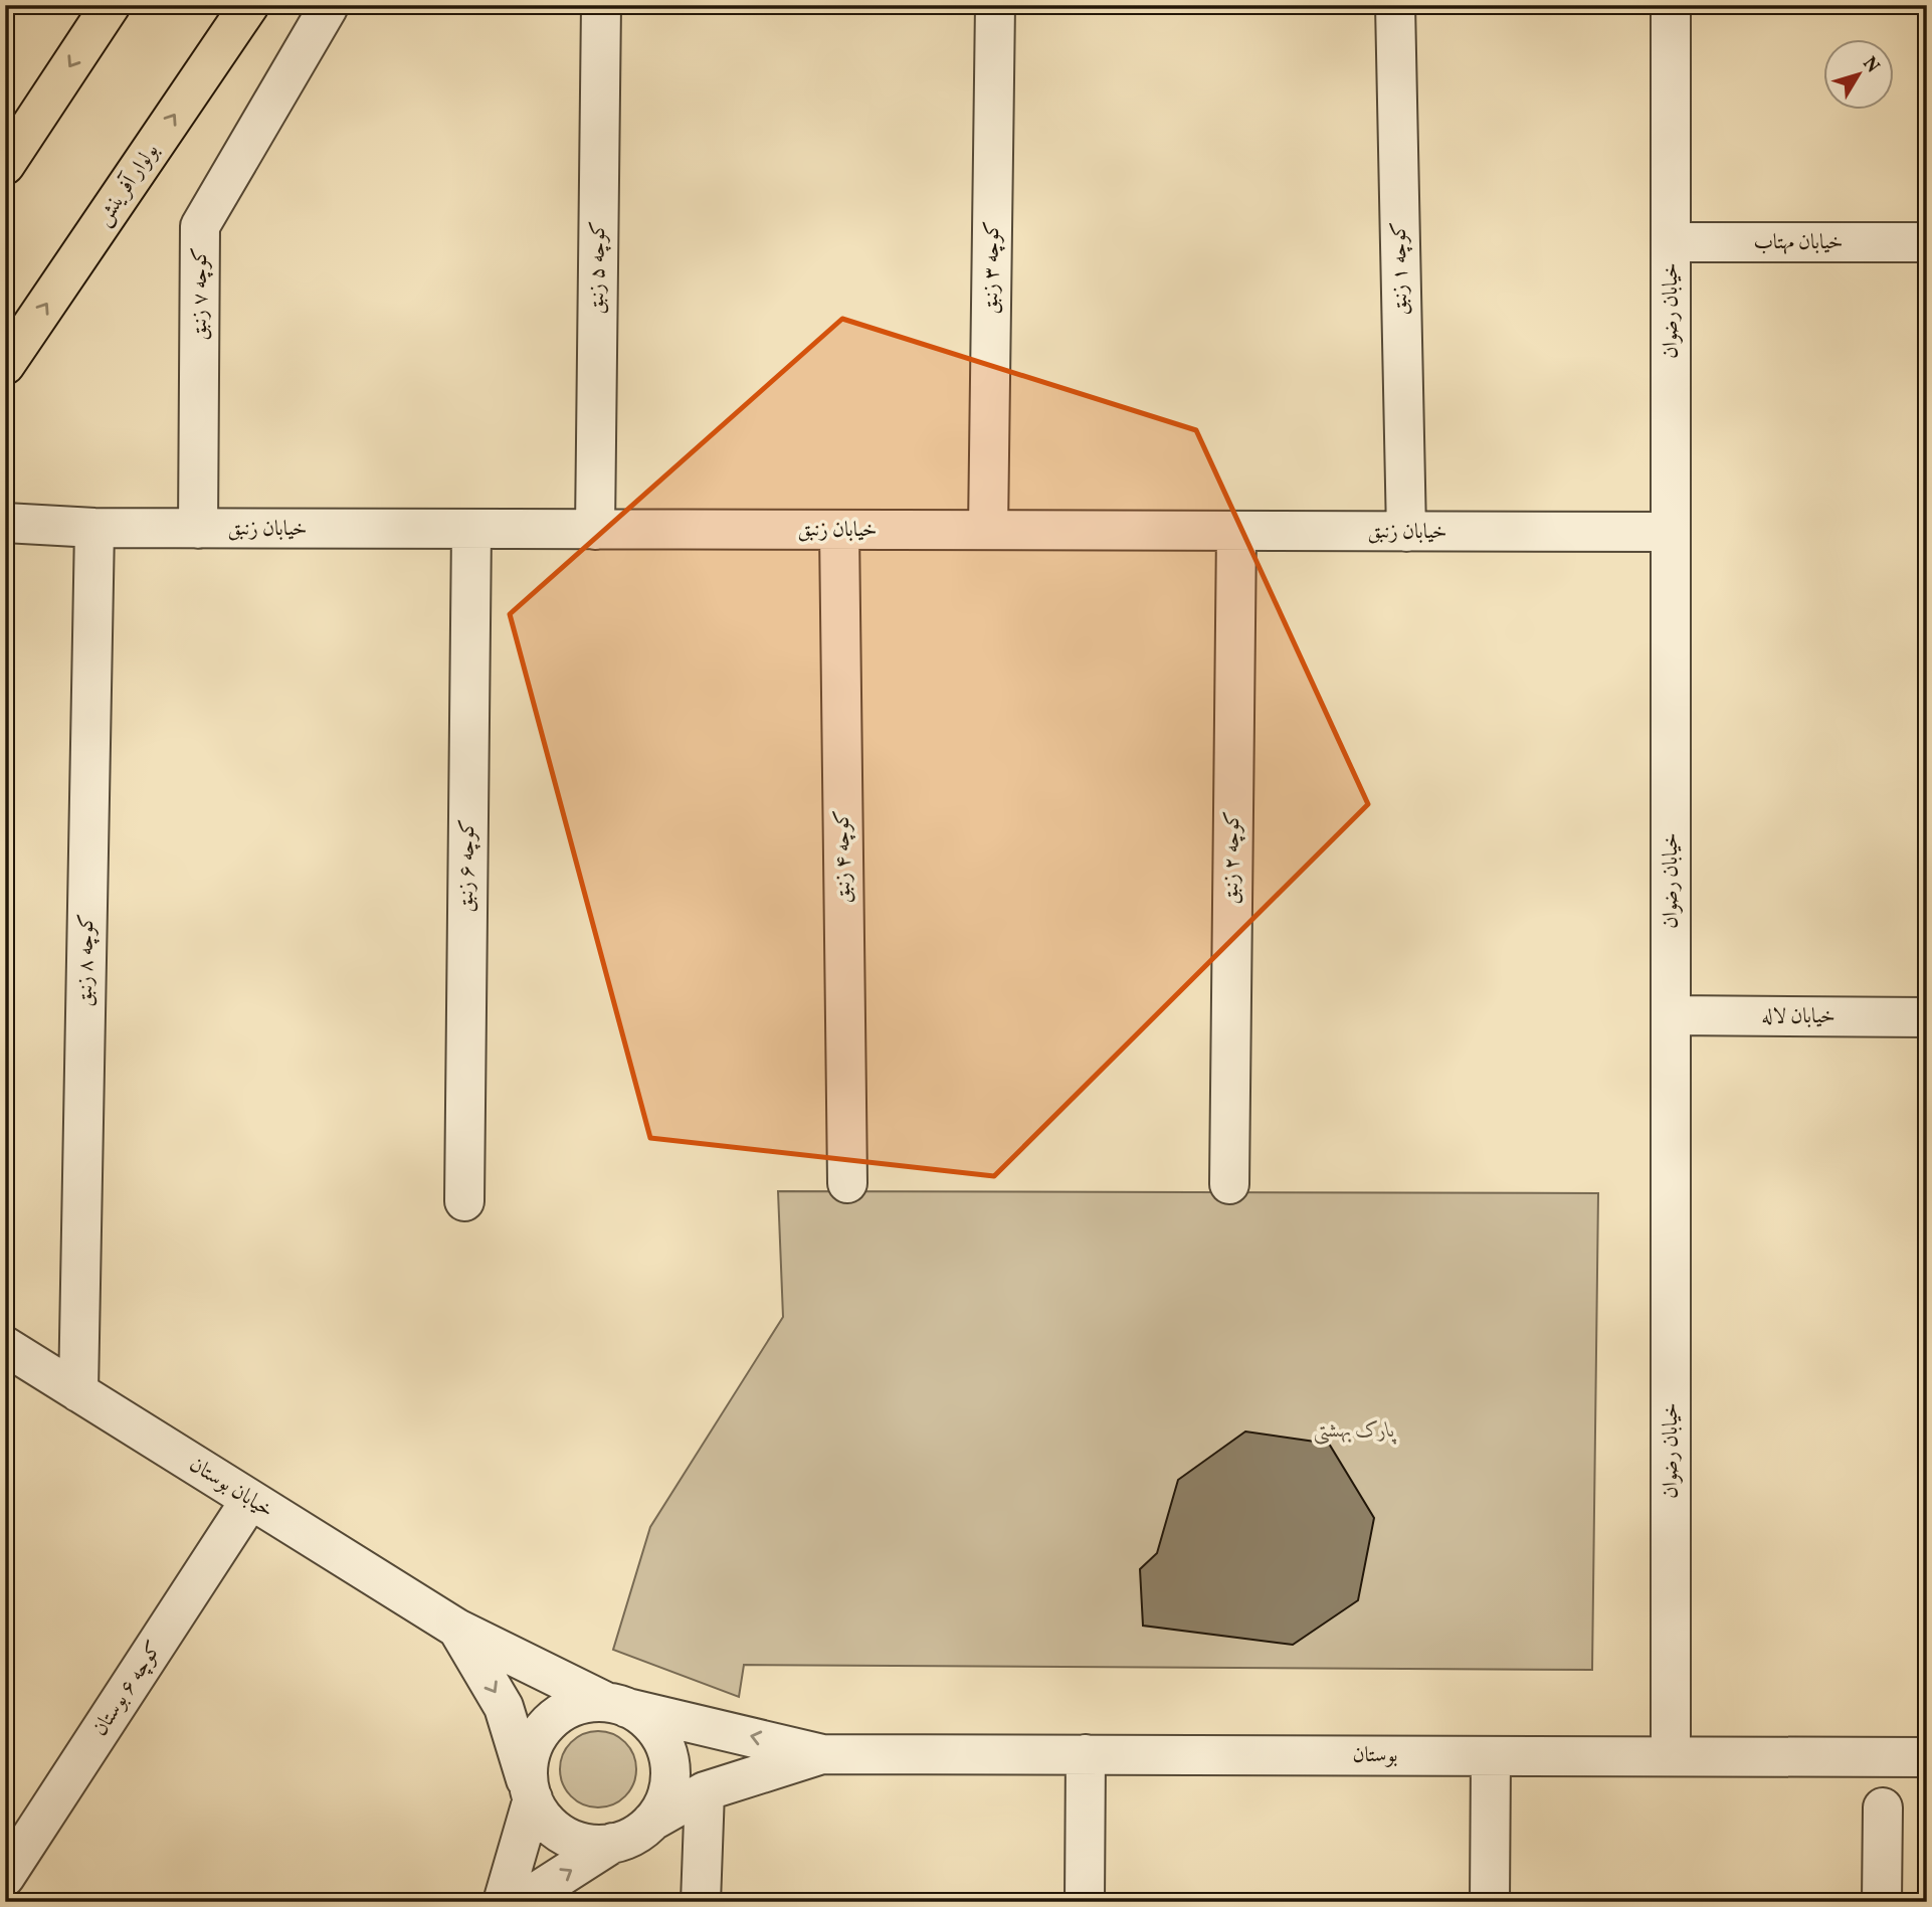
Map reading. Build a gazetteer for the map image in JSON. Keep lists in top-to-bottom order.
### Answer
{
  "streets": {
    "main road": ["بولوار آفرینش"],
    "street": [
      "خیابان مهتاب",
      "کوچه ۵ زنبق",
      "کوچه ۳ زنبق",
      "کوچه ۱ زنبق",
      "کوچه ۷ زنبق",
      "خیابان رضوان",
      "خیابان زنبق",
      "کوچه ۴ زنبق",
      "کوچه ۲ زنبق",
      "کوچه ۶ زنبق",
      "کوچه ۸ زنبق",
      "خیابان لاله",
      "خیابان بوستان",
      "کوچه ۶ بوستان",
      "بوستان"
    ]
  },
  "crossings": [
    ["خیابان مهتاب", "خیابان رضوان"],
    ["کوچه ۵ زنبق", "خیابان زنبق"],
    ["کوچه ۳ زنبق", "خیابان زنبق"],
    ["کوچه ۱ زنبق", "خیابان زنبق"],
    ["کوچه ۷ زنبق", "خیابان زنبق"],
    ["خیابان رضوان", "خیابان زنبق"],
    ["خیابان رضوان", "خیابان لاله"],
    ["خیابان رضوان", "بوستان"],
    ["خیابان زنبق", "کوچه ۴ زنبق"],
    ["خیابان زنبق", "کوچه ۲ زنبق"],
    ["خیابان زنبق", "کوچه ۶ زنبق"],
    ["خیابان زنبق", "کوچه ۸ زنبق"],
    ["کوچه ۸ زنبق", "خیابان بوستان"],
    ["خیابان بوستان", "کوچه ۶ بوستان"]
  ],
  "parks": ["پارک بهشتی"],
  "north": "top right"
}
